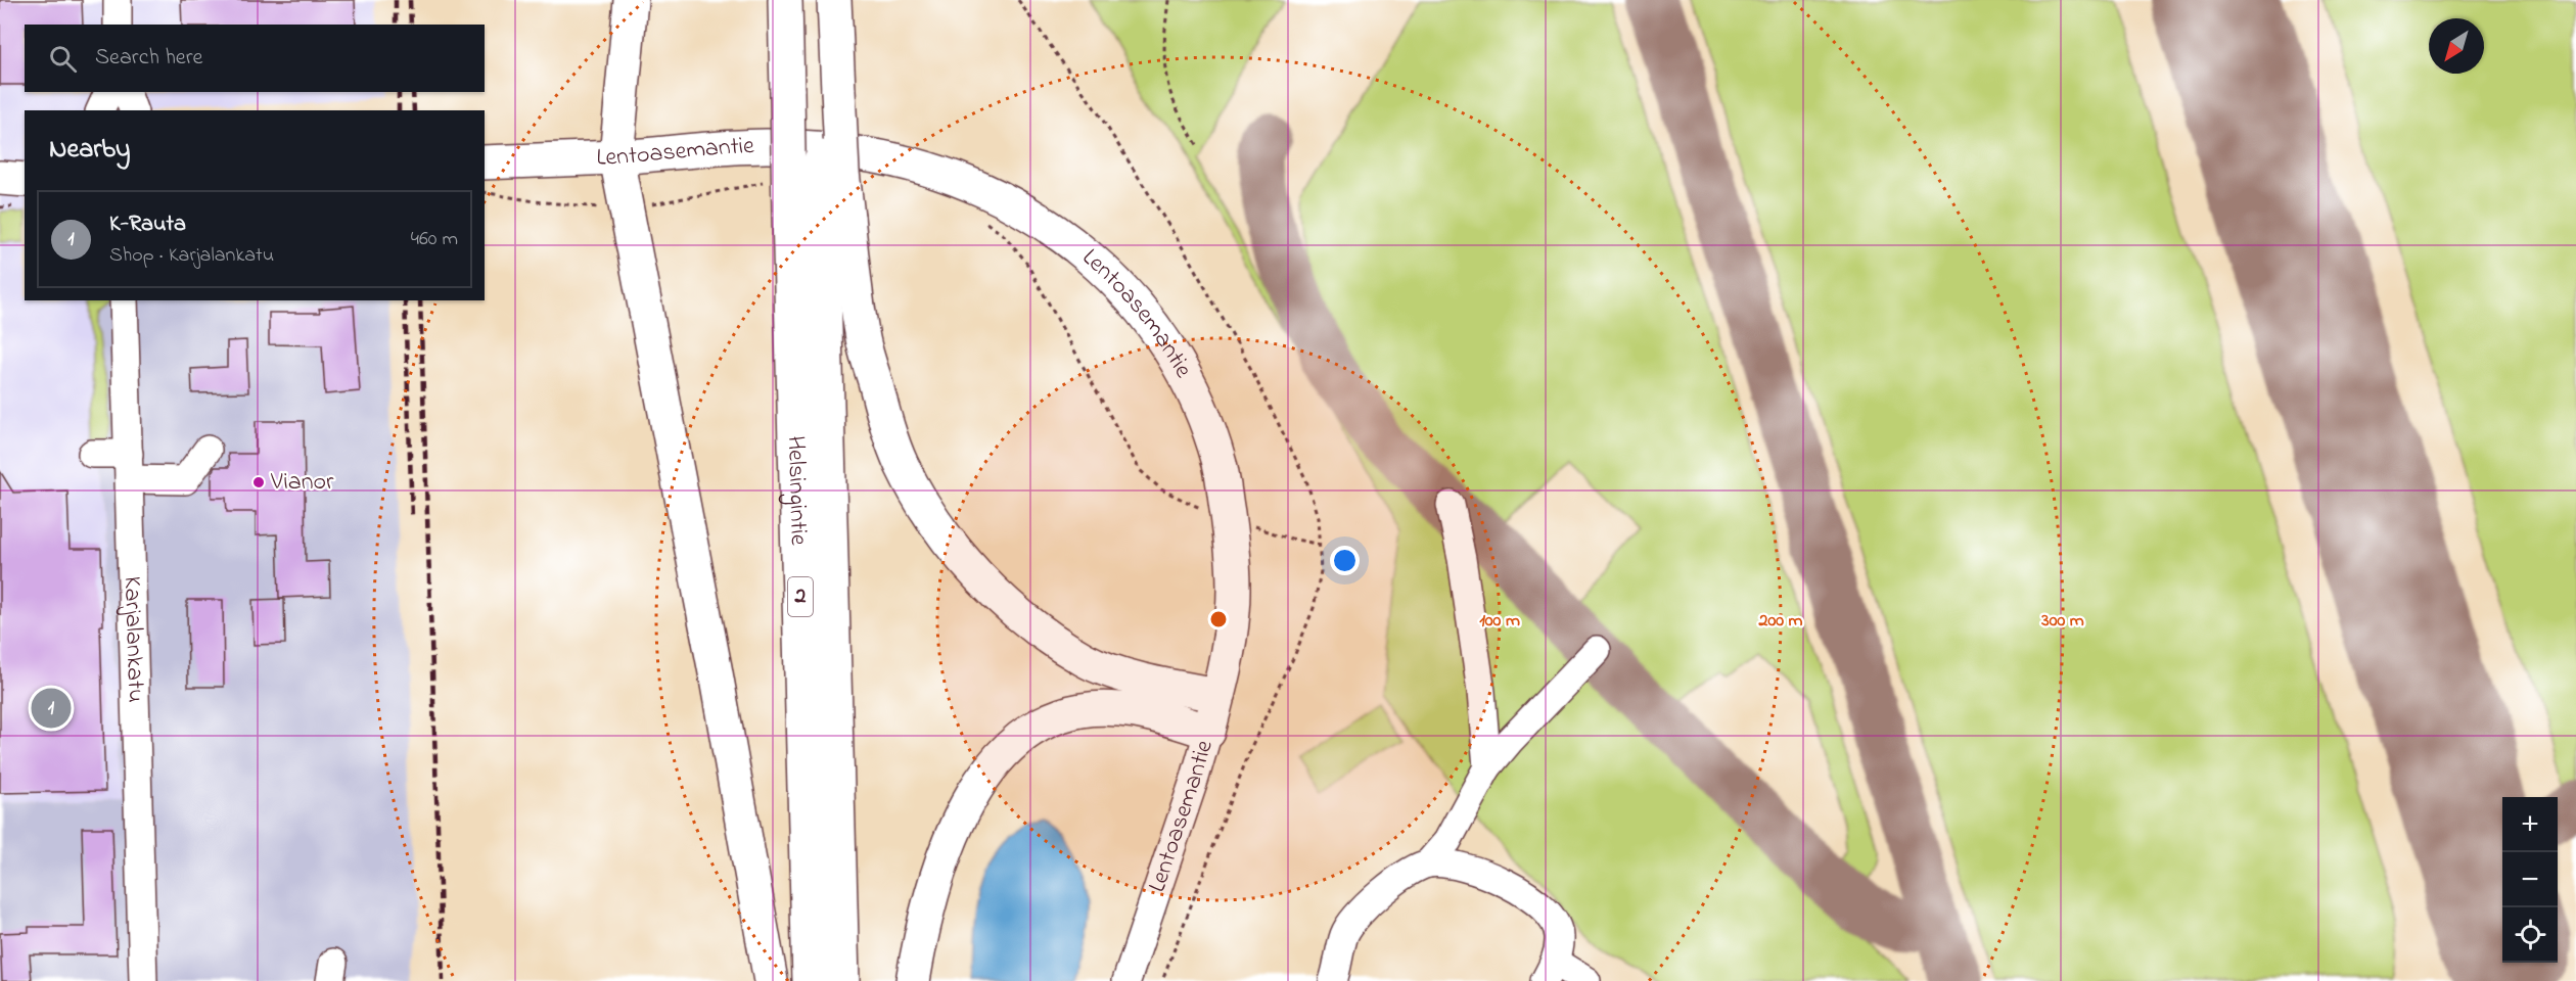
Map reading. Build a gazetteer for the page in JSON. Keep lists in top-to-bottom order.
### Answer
{
  "streets": {
    "main road": ["Lentoasemantie", "Helsingintie", "2"],
    "street": ["Karjalankatu"]
  },
  "places": ["Vianor"],
  "north": "bottom left",
  "page": {
    "search": "Search here",
    "heading": "Nearby",
    "list": [
      {
        "mark": "1",
        "name": "K-Rauta",
        "note": "Shop · Karjalankatu",
        "value": "460 m"
      }
    ],
    "pins": "1",
    "map_buttons": ["+", "−"]
  },
  "rings": ["100 m", "200 m", "300 m"]
}
